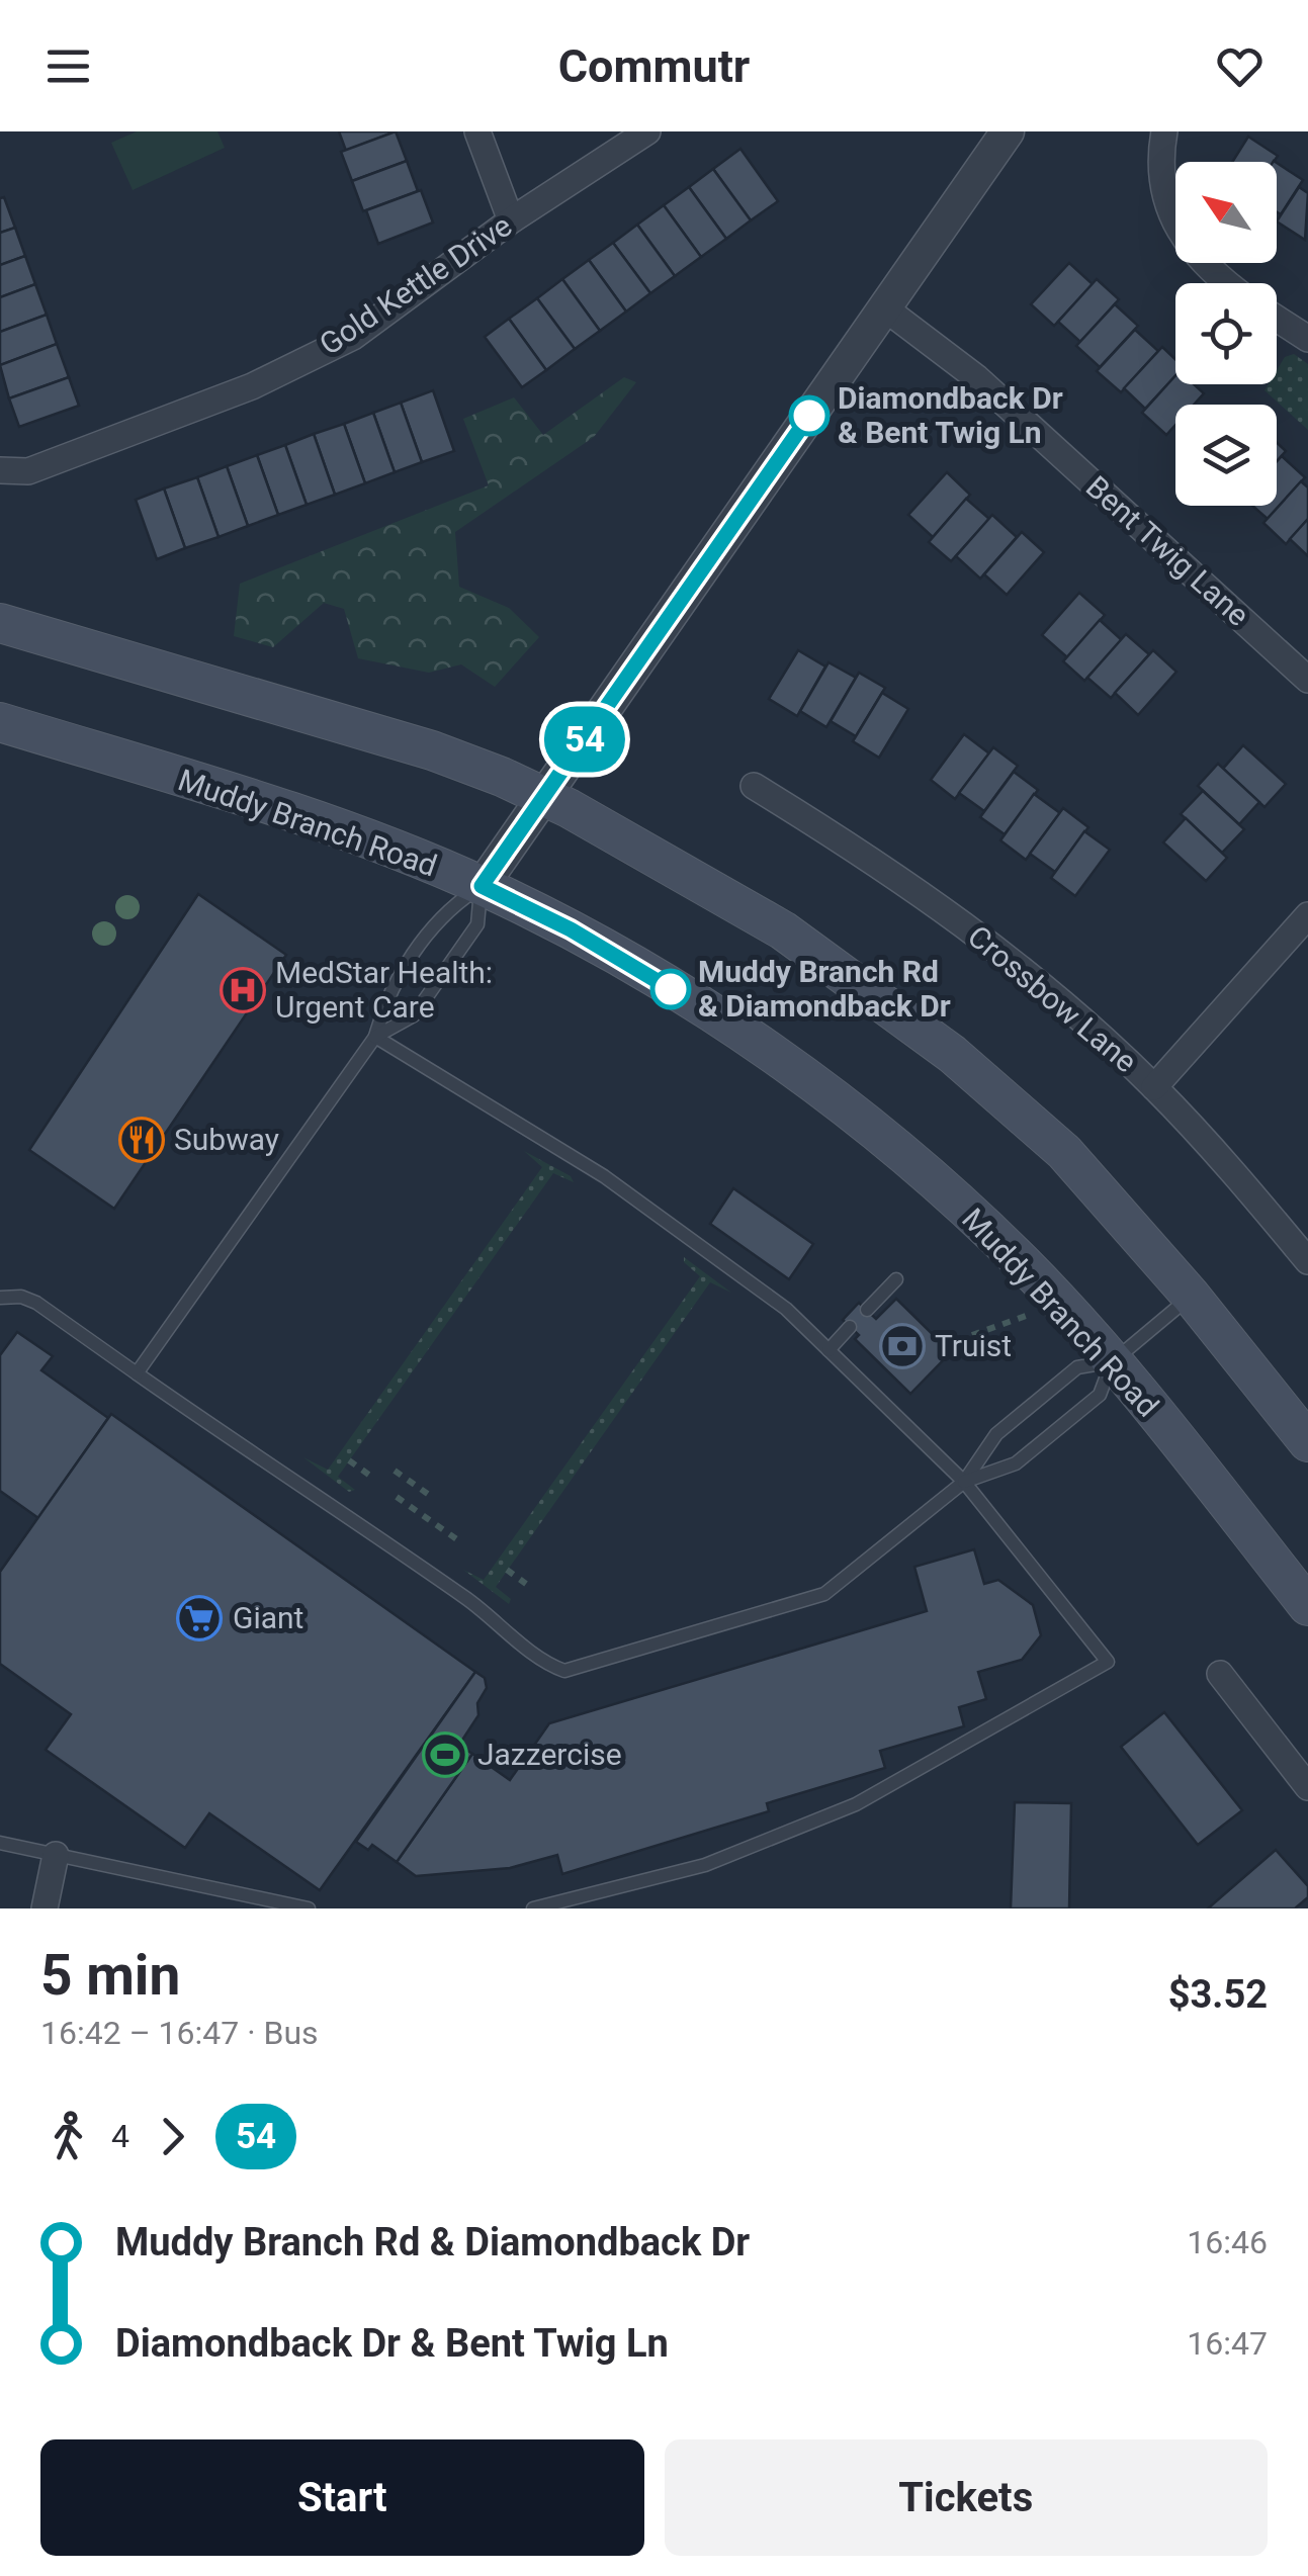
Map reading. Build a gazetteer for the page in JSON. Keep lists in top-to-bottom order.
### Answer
{
  "streets": {
    "main road": ["Muddy Branch Road"],
    "street": ["Gold Kettle Drive", "Bent Twig Lane", "Crossbow Lane"]
  },
  "places": {
    "other": ["Diamondback Dr & Bent Twig Ln", "Muddy Branch Rd & Diamondback Dr"],
    "hospital": ["MedStar Health: Urgent Care"],
    "restaurant": ["Subway"],
    "bank": ["Truist"],
    "supermarket": ["Giant"],
    "sports": ["Jazzercise"]
  },
  "lines": ["bus line 54"],
  "north": "top left",
  "page": {
    "header": "Commutr",
    "on_map": "54",
    "heading": ["5 min", "16:42 – 16:47 · Bus", "$3.52"],
    "legs": ["4", "54"],
    "list": [
      {
        "name": "Muddy Branch Rd & Diamondback Dr",
        "value": "16:46"
      },
      {
        "name": "Diamondback Dr & Bent Twig Ln",
        "value": "16:47"
      }
    ],
    "buttons": ["Start", "Tickets"]
  }
}
